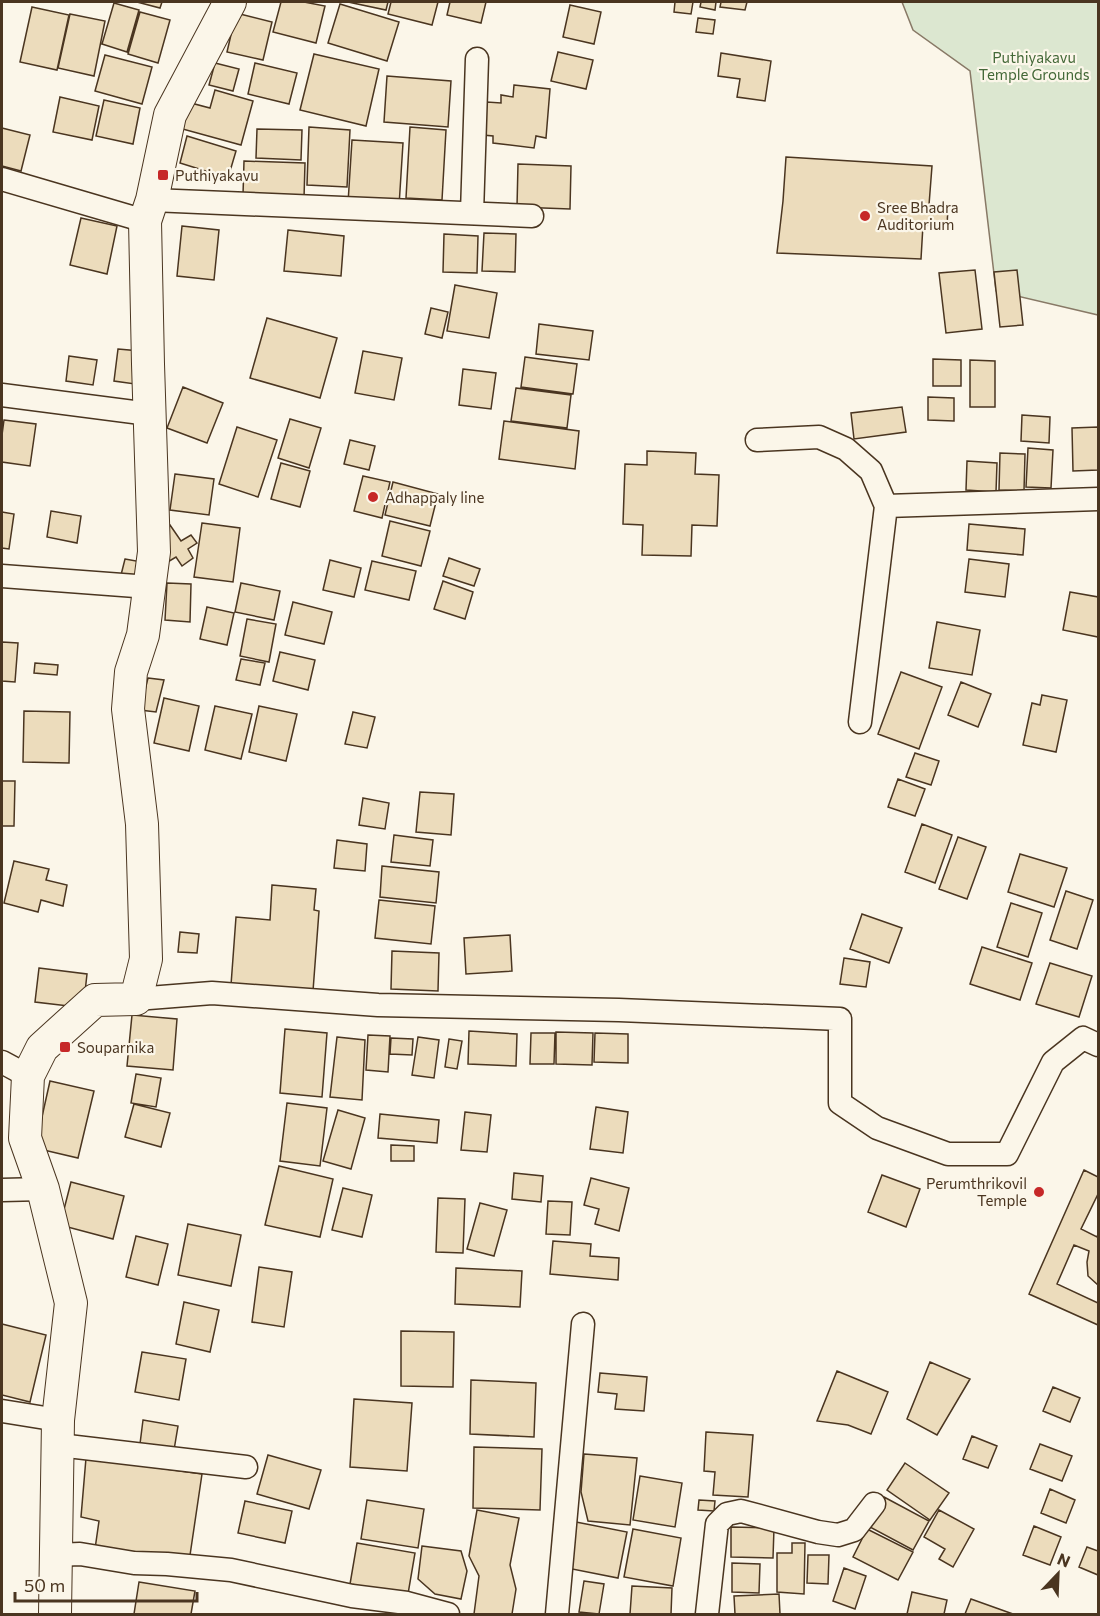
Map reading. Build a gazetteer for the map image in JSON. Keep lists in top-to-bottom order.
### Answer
{
  "parks": ["Puthiyakavu Temple Grounds"],
  "places": {
    "transit": ["Puthiyakavu", "Souparnika"],
    "other": ["Sree Bhadra Auditorium", "Adhappaly line", "Perumthrikovil Temple"]
  },
  "scale_bar": "50 m",
  "north": "top right"
}
